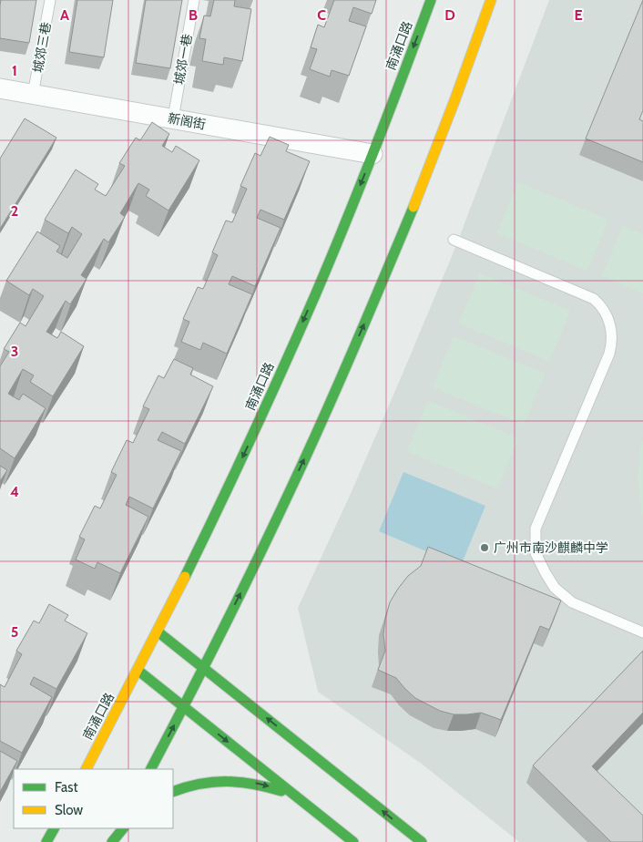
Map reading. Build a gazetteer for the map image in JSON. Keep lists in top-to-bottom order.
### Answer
{
  "streets": {
    "main road": ["南涌口路"],
    "street": ["新阁街"],
    "lane": ["城郊三巷", "城郊一巷"]
  },
  "crossings": [
    ["南涌口路", "新阁街"],
    ["城郊三巷", "新阁街"],
    ["城郊一巷", "新阁街"]
  ],
  "places": ["广州市南沙麒麟中学"],
  "legend": ["Fast", "Slow"],
  "grid": {
    "columns": [
      "A",
      "B",
      "C",
      "D",
      "E"
    ],
    "rows": [
      "1",
      "2",
      "3",
      "4",
      "5"
    ]
  }
}
